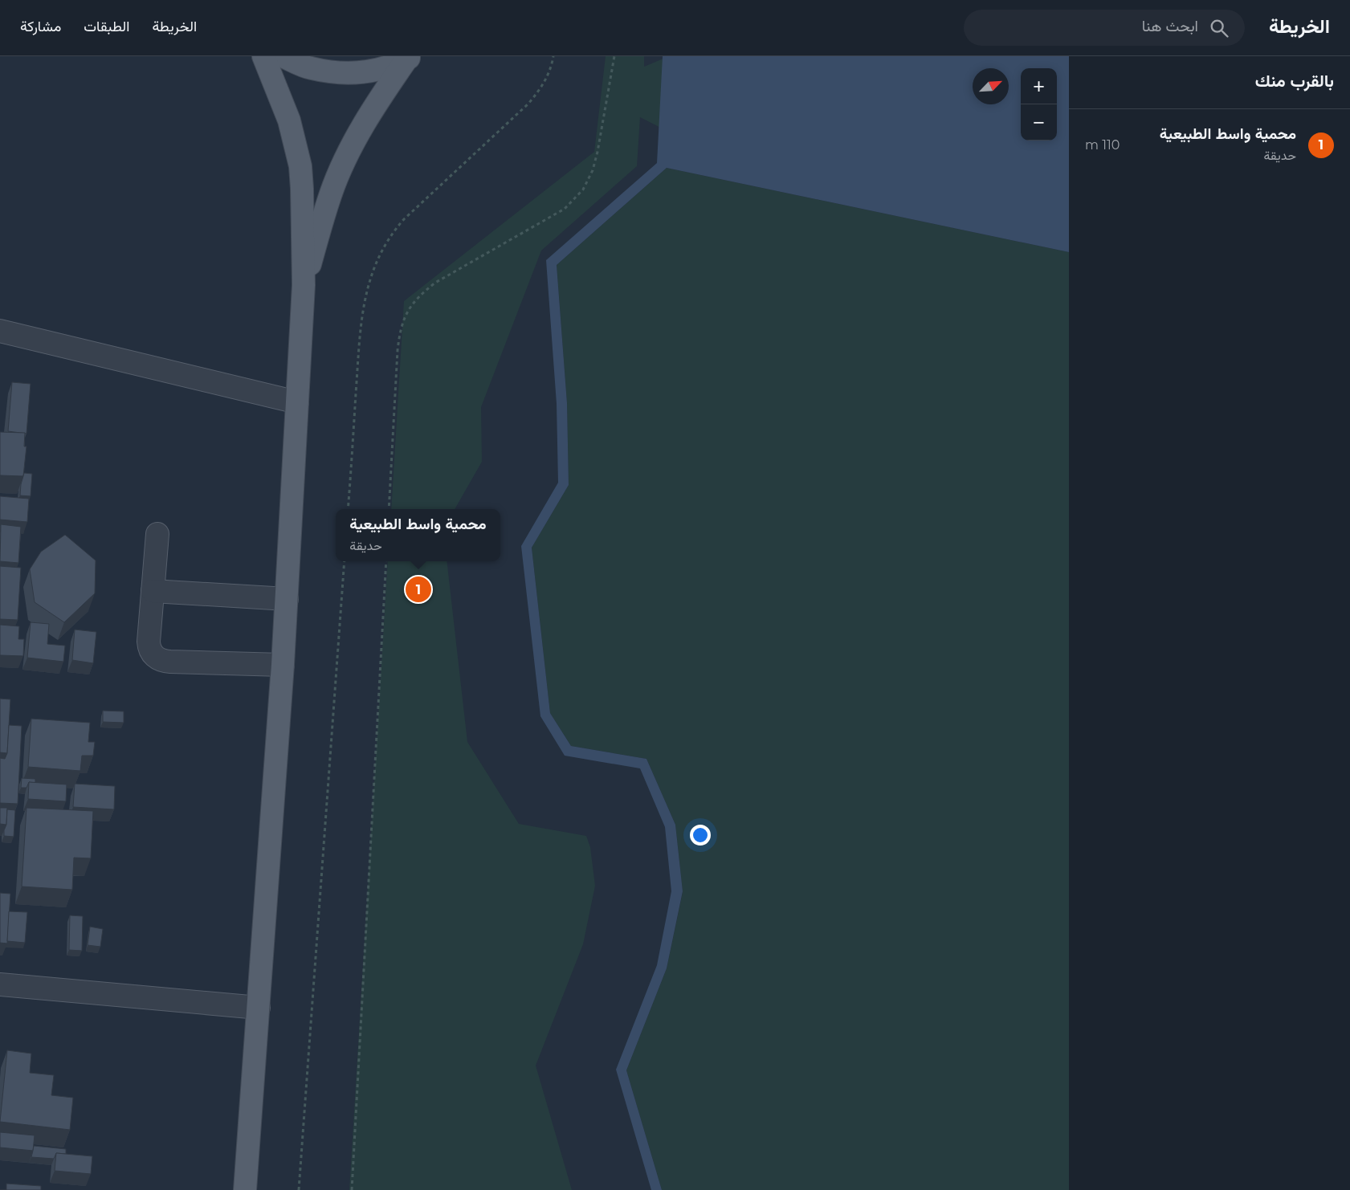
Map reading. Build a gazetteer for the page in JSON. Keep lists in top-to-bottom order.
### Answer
{
  "north": "top right",
  "page": {
    "header": "الخريطة",
    "search": "ابحث هنا",
    "nav": ["الخريطة", "الطبقات", "مشاركة"],
    "heading": "بالقرب منك",
    "map_buttons": ["+", "−"],
    "list": [
      {
        "mark": "1",
        "name": "محمية واسط الطبيعية",
        "note": "حديقة",
        "value": "110 m"
      }
    ],
    "popup": ["محمية واسط الطبيعية", "حديقة"],
    "pins": "1"
  }
}
